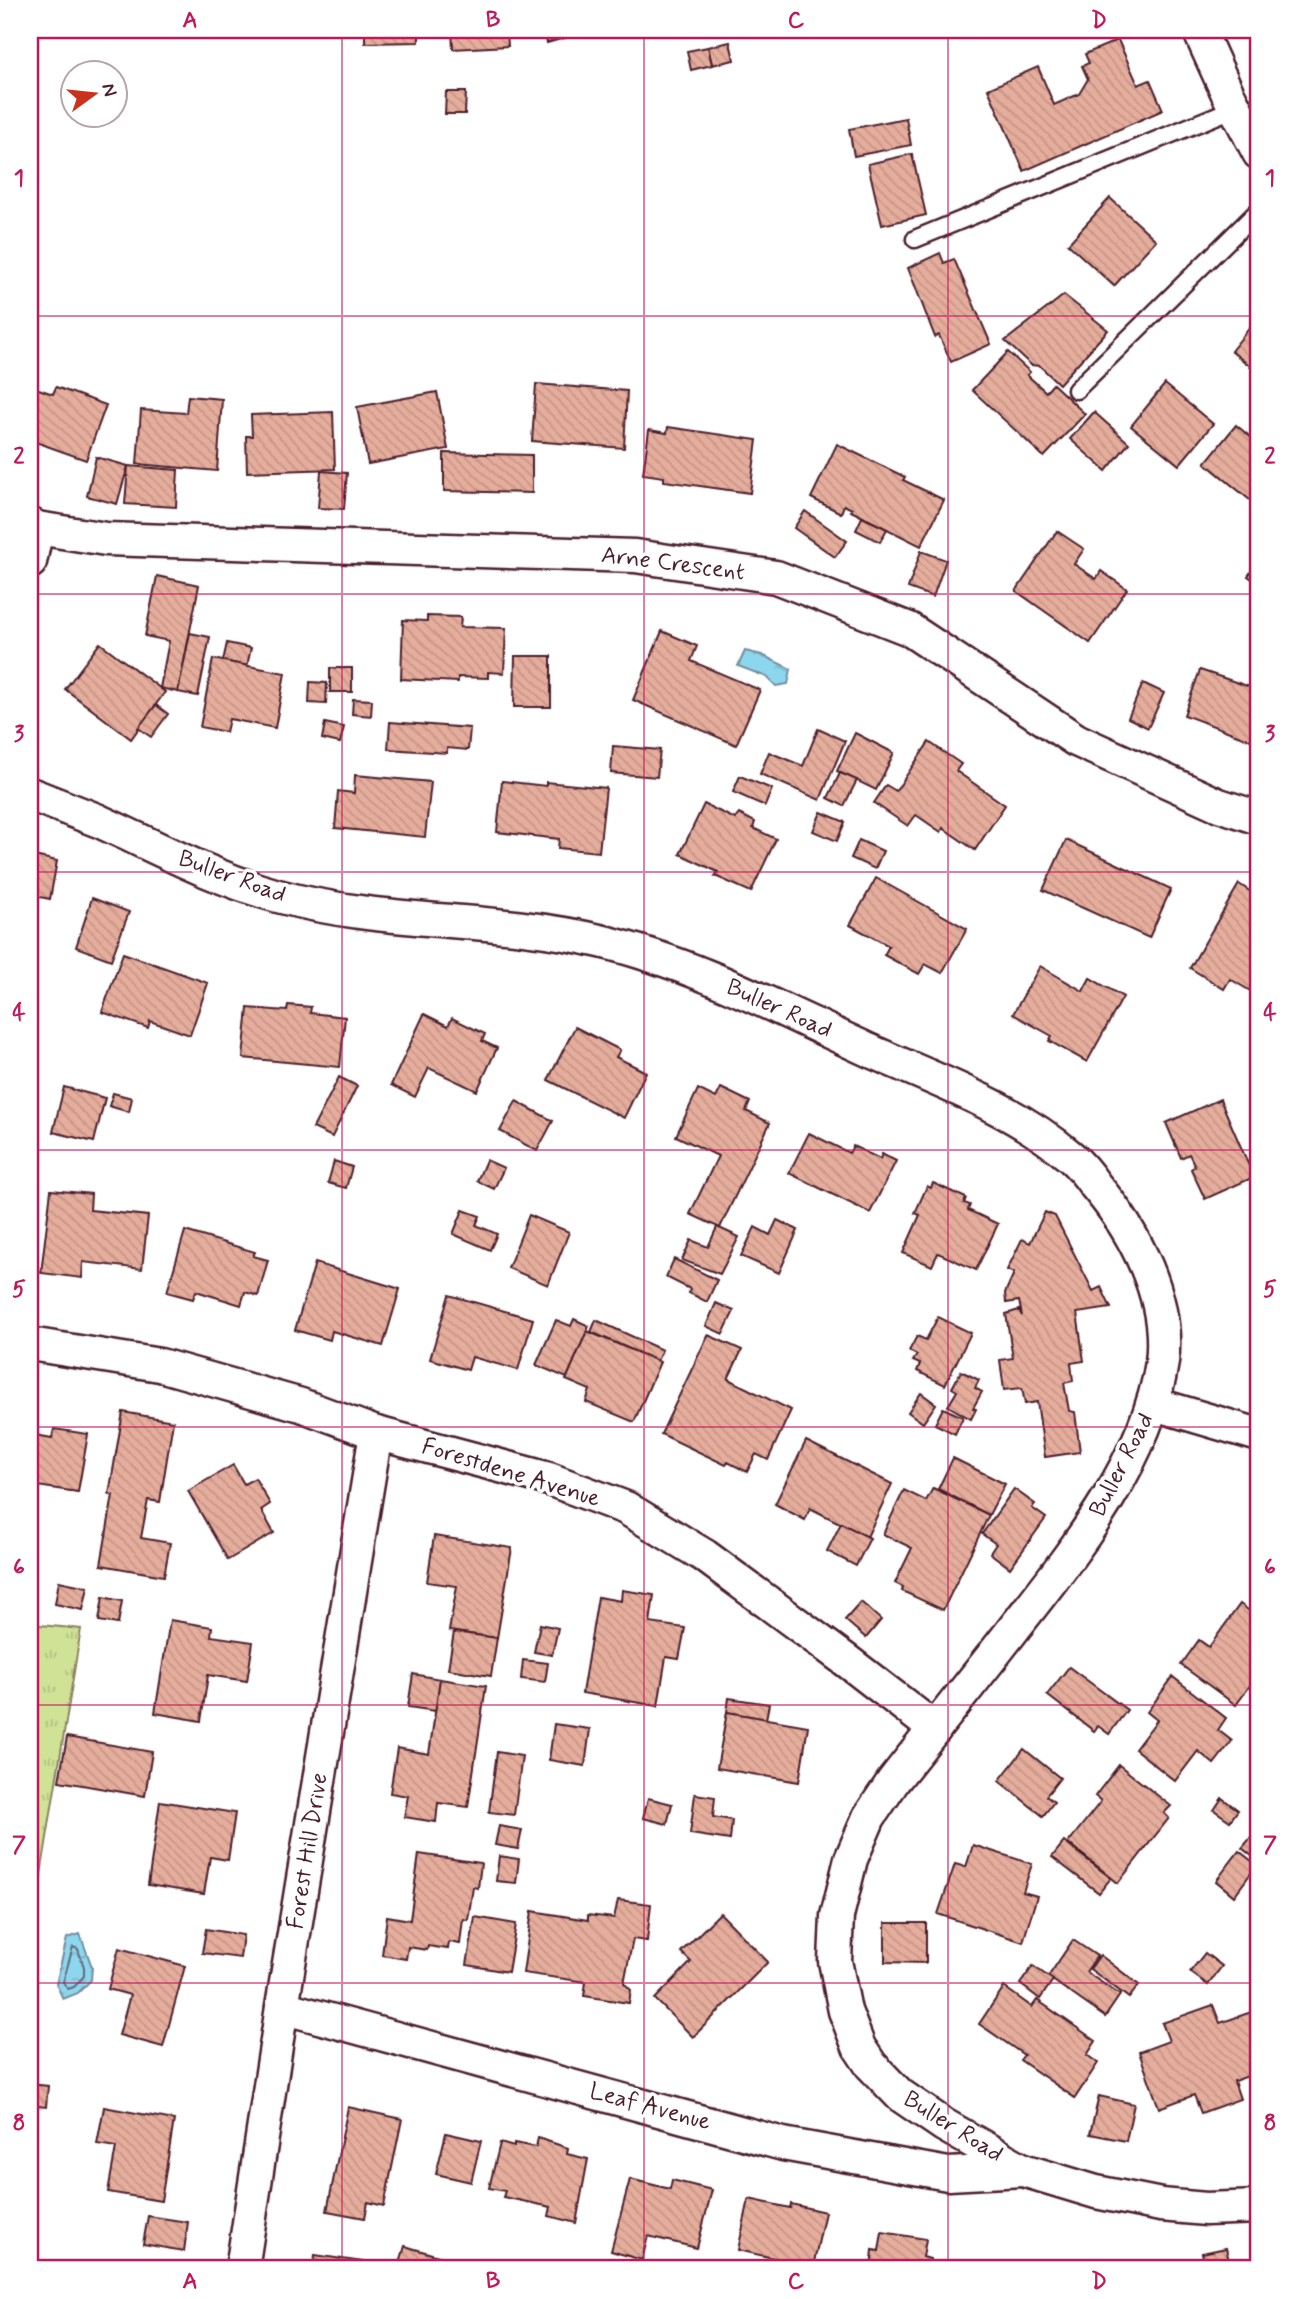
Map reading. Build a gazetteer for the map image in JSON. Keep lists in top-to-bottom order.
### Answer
{
  "streets": {
    "street": [
      "Arne Crescent",
      "Buller Road",
      "Forestdene Avenue",
      "Forest Hill Drive",
      "Leaf Avenue"
    ]
  },
  "crossings": [
    ["Buller Road", "Forestdene Avenue"],
    ["Buller Road", "Leaf Avenue"],
    ["Forestdene Avenue", "Forest Hill Drive"],
    ["Forest Hill Drive", "Leaf Avenue"]
  ],
  "north": "right",
  "grid": {
    "columns": [
      "A",
      "B",
      "C",
      "D"
    ],
    "rows": [
      "1",
      "2",
      "3",
      "4",
      "5",
      "6",
      "7",
      "8"
    ]
  }
}
